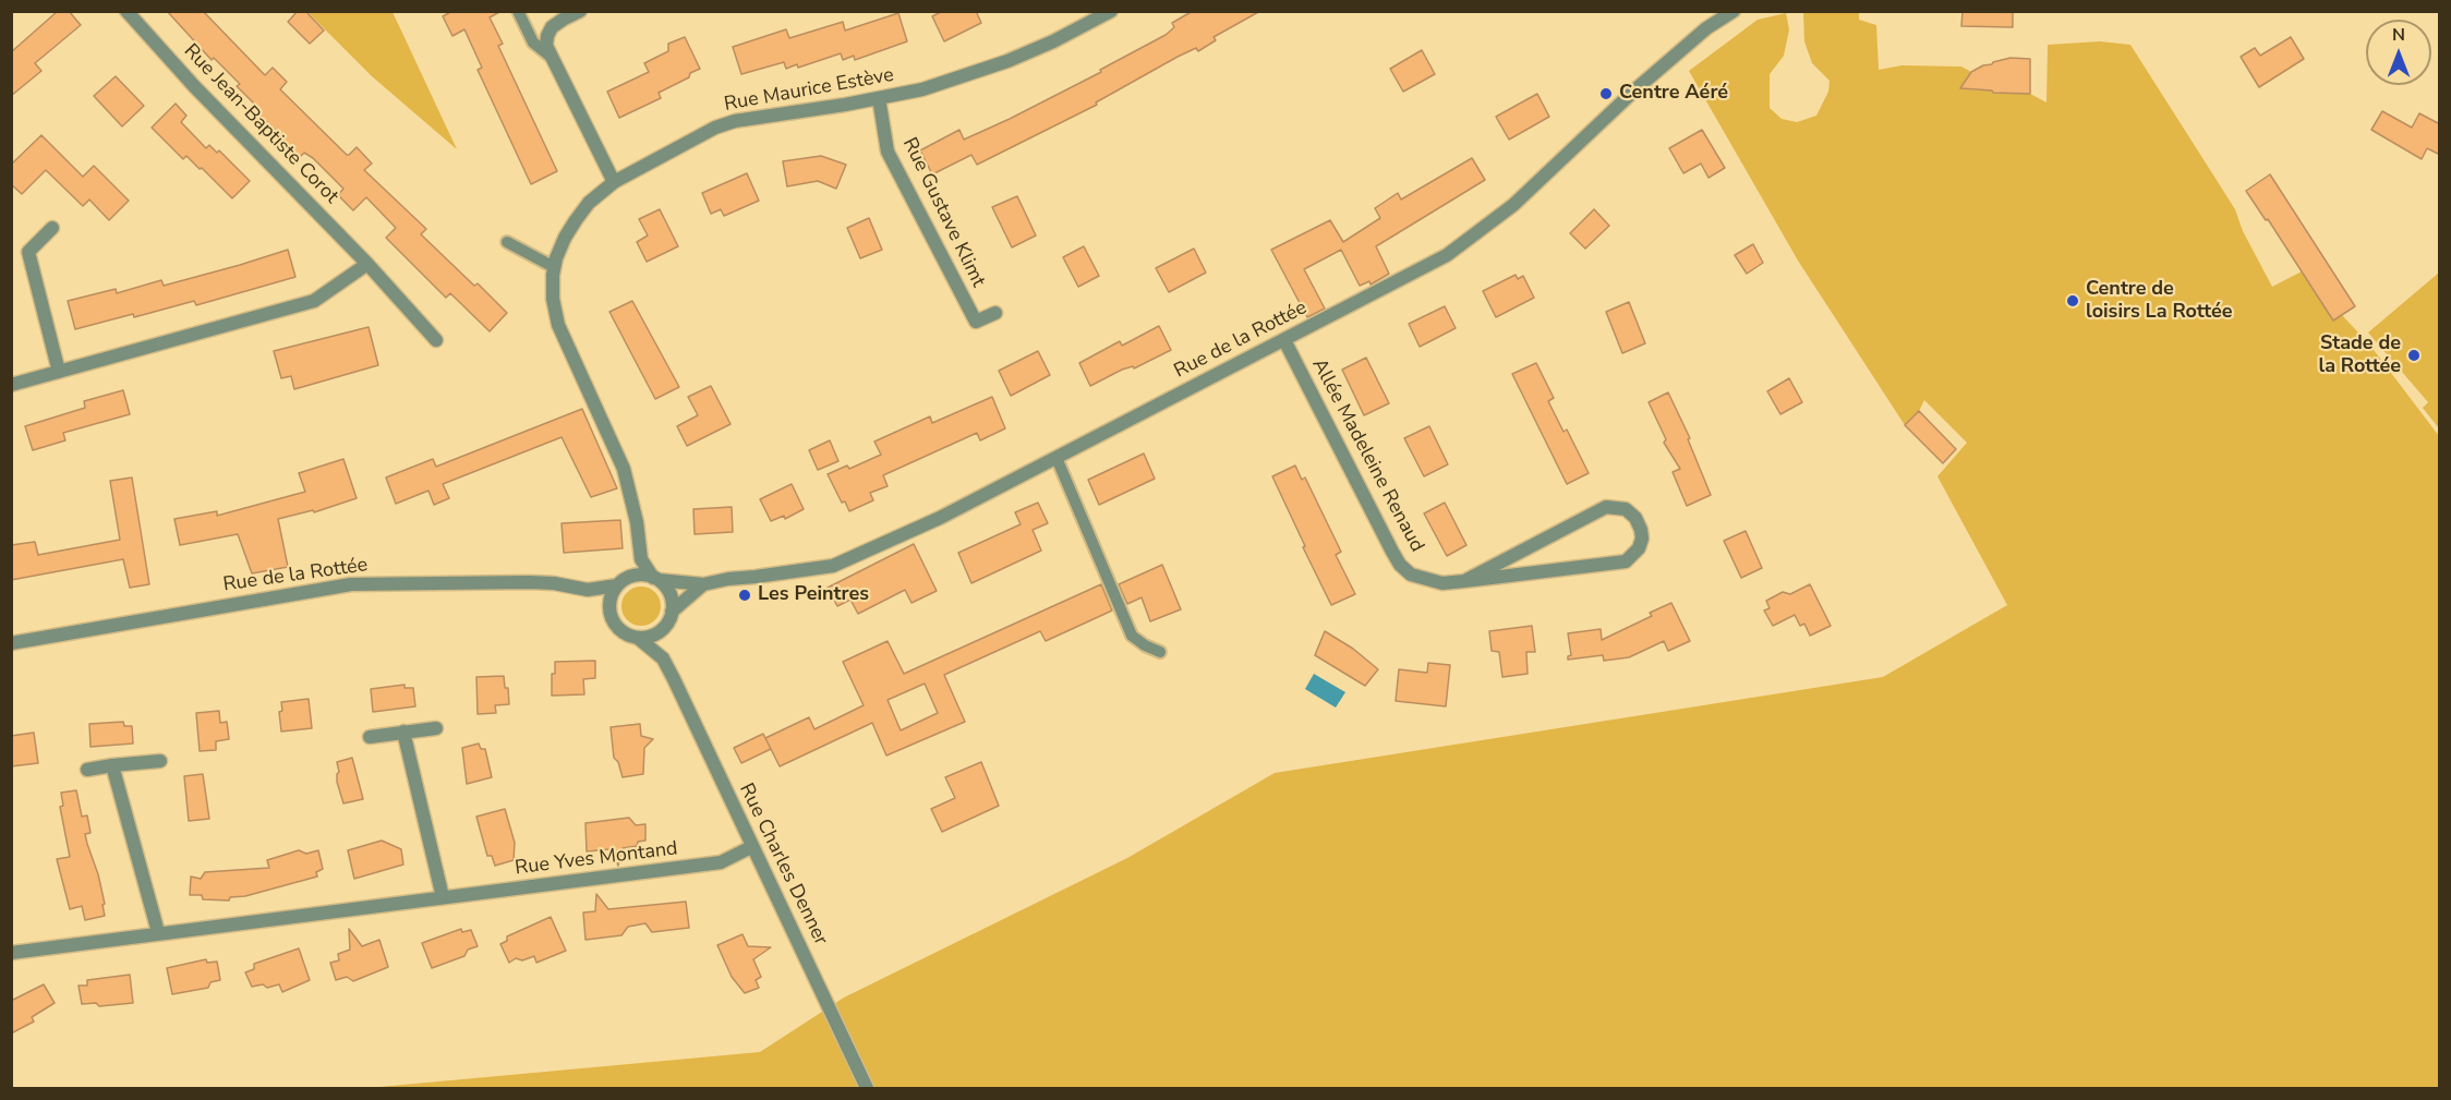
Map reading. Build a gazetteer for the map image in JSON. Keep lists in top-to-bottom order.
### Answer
{
  "streets": {
    "street": [
      "Rue Maurice Estève",
      "Rue Jean-Baptiste Corot",
      "Rue Gustave Klimt",
      "Rue de la Rottée",
      "Allée Madeleine Renaud",
      "Rue Yves Montand",
      "Rue Charles Denner"
    ]
  },
  "crossings": [
    ["Rue Maurice Estève", "Rue Gustave Klimt"],
    ["Rue Maurice Estève", "Rue de la Rottée"],
    ["Rue Maurice Estève", "Rue Charles Denner"],
    ["Rue de la Rottée", "Allée Madeleine Renaud"],
    ["Rue de la Rottée", "Rue Charles Denner"],
    ["Rue Yves Montand", "Rue Charles Denner"]
  ],
  "places": [
    "Centre Aéré",
    "Centre de loisirs La Rottée",
    "Stade de la Rottée",
    "Les Peintres"
  ],
  "north": "top"
}
